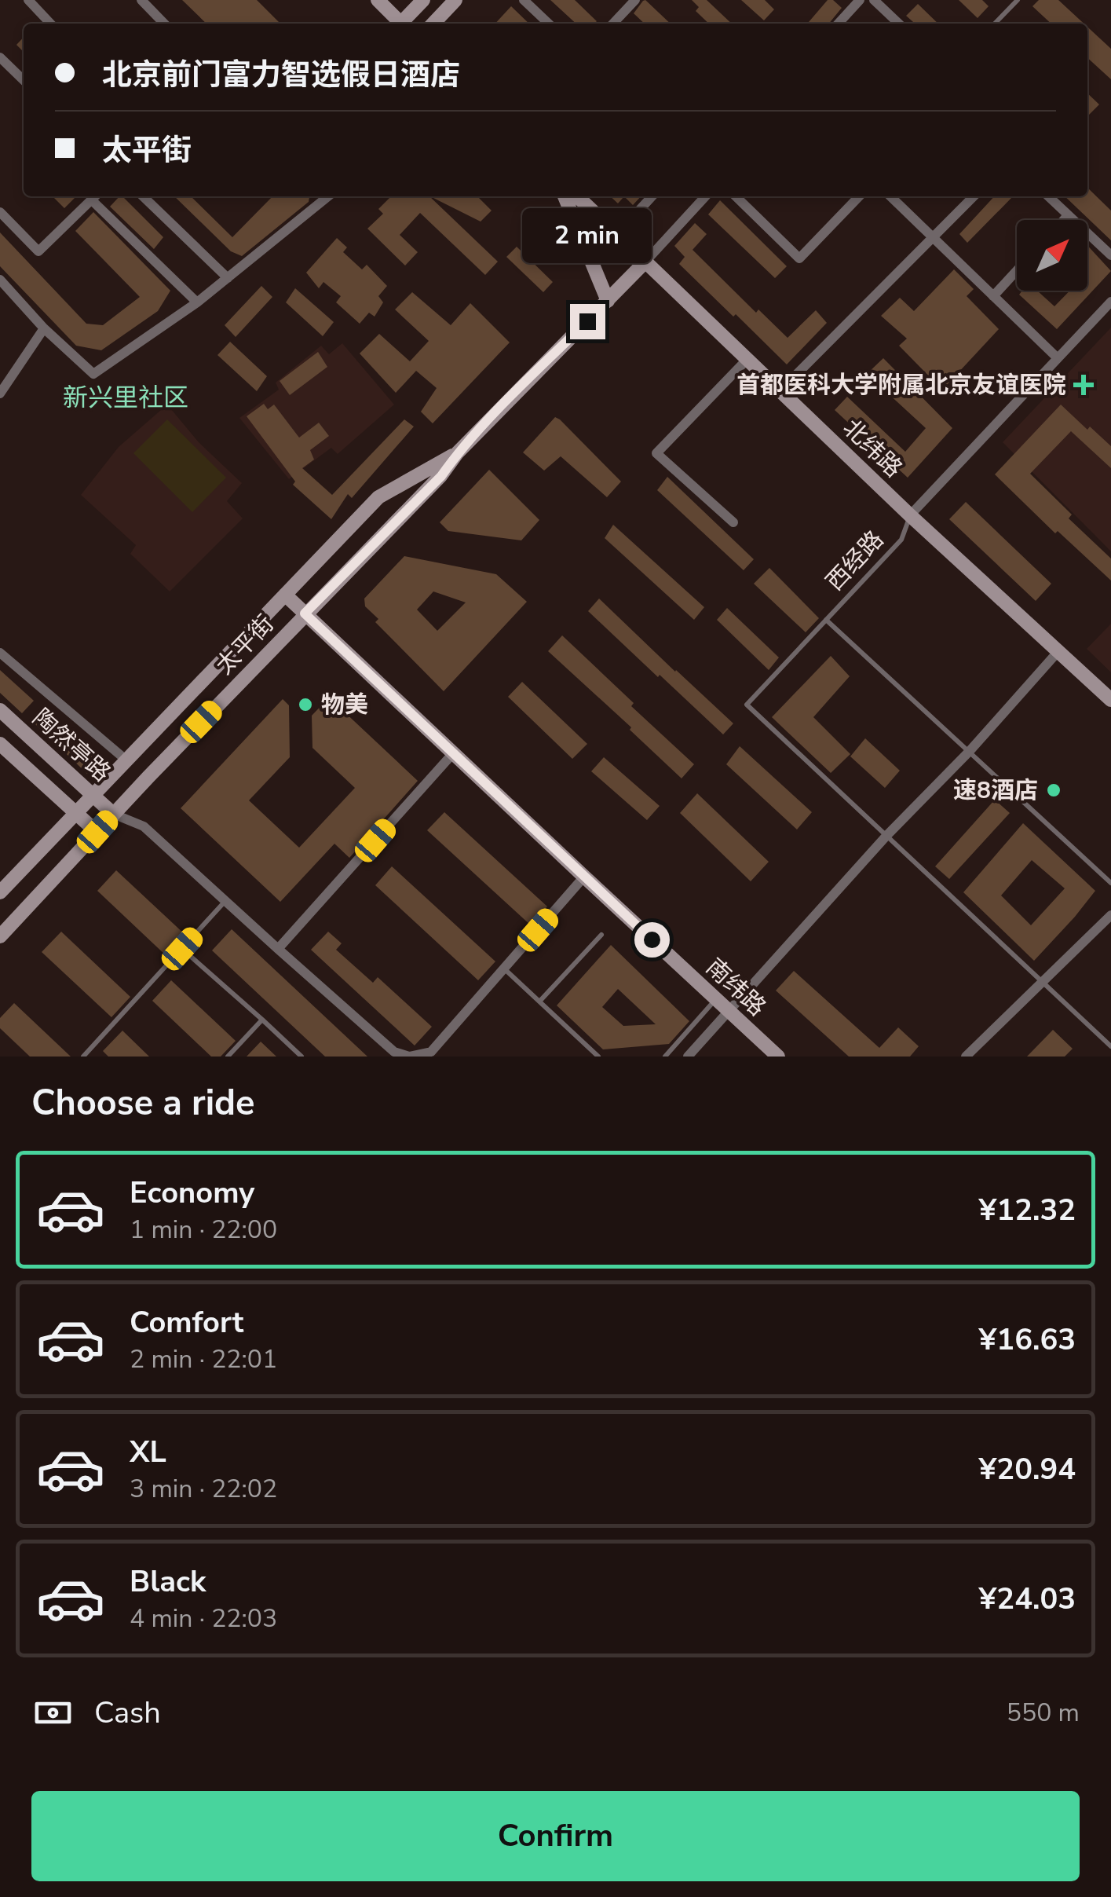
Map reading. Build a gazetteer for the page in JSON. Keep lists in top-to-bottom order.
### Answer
{
  "streets": {
    "main road": [
      "北纬路",
      "太平街",
      "陶然亭路",
      "南纬路"
    ],
    "street": ["西经路"]
  },
  "crossings": [
    ["北纬路", "西经路"],
    ["北纬路", "太平街"],
    ["太平街", "陶然亭路"],
    ["太平街", "南纬路"]
  ],
  "districts": ["新兴里社区"],
  "places": {
    "health": ["首都医科大学附属北京友谊医院"],
    "other": ["物美", "速8酒店"]
  },
  "north": "top right",
  "page": {
    "banner": ["北京前门富力智选假日酒店", "太平街"],
    "bubble": "2 min",
    "heading": "Choose a ride",
    "list": [
      {
        "name": "Economy",
        "note": "1 min · 22:00",
        "value": "¥12.32"
      },
      {
        "name": "Comfort",
        "note": "2 min · 22:01",
        "value": "¥16.63"
      },
      {
        "name": "XL",
        "note": "3 min · 22:02",
        "value": "¥20.94"
      },
      {
        "name": "Black",
        "note": "4 min · 22:03",
        "value": "¥24.03"
      }
    ],
    "pay": ["Cash", "550 m"],
    "buttons": "Confirm"
  }
}
